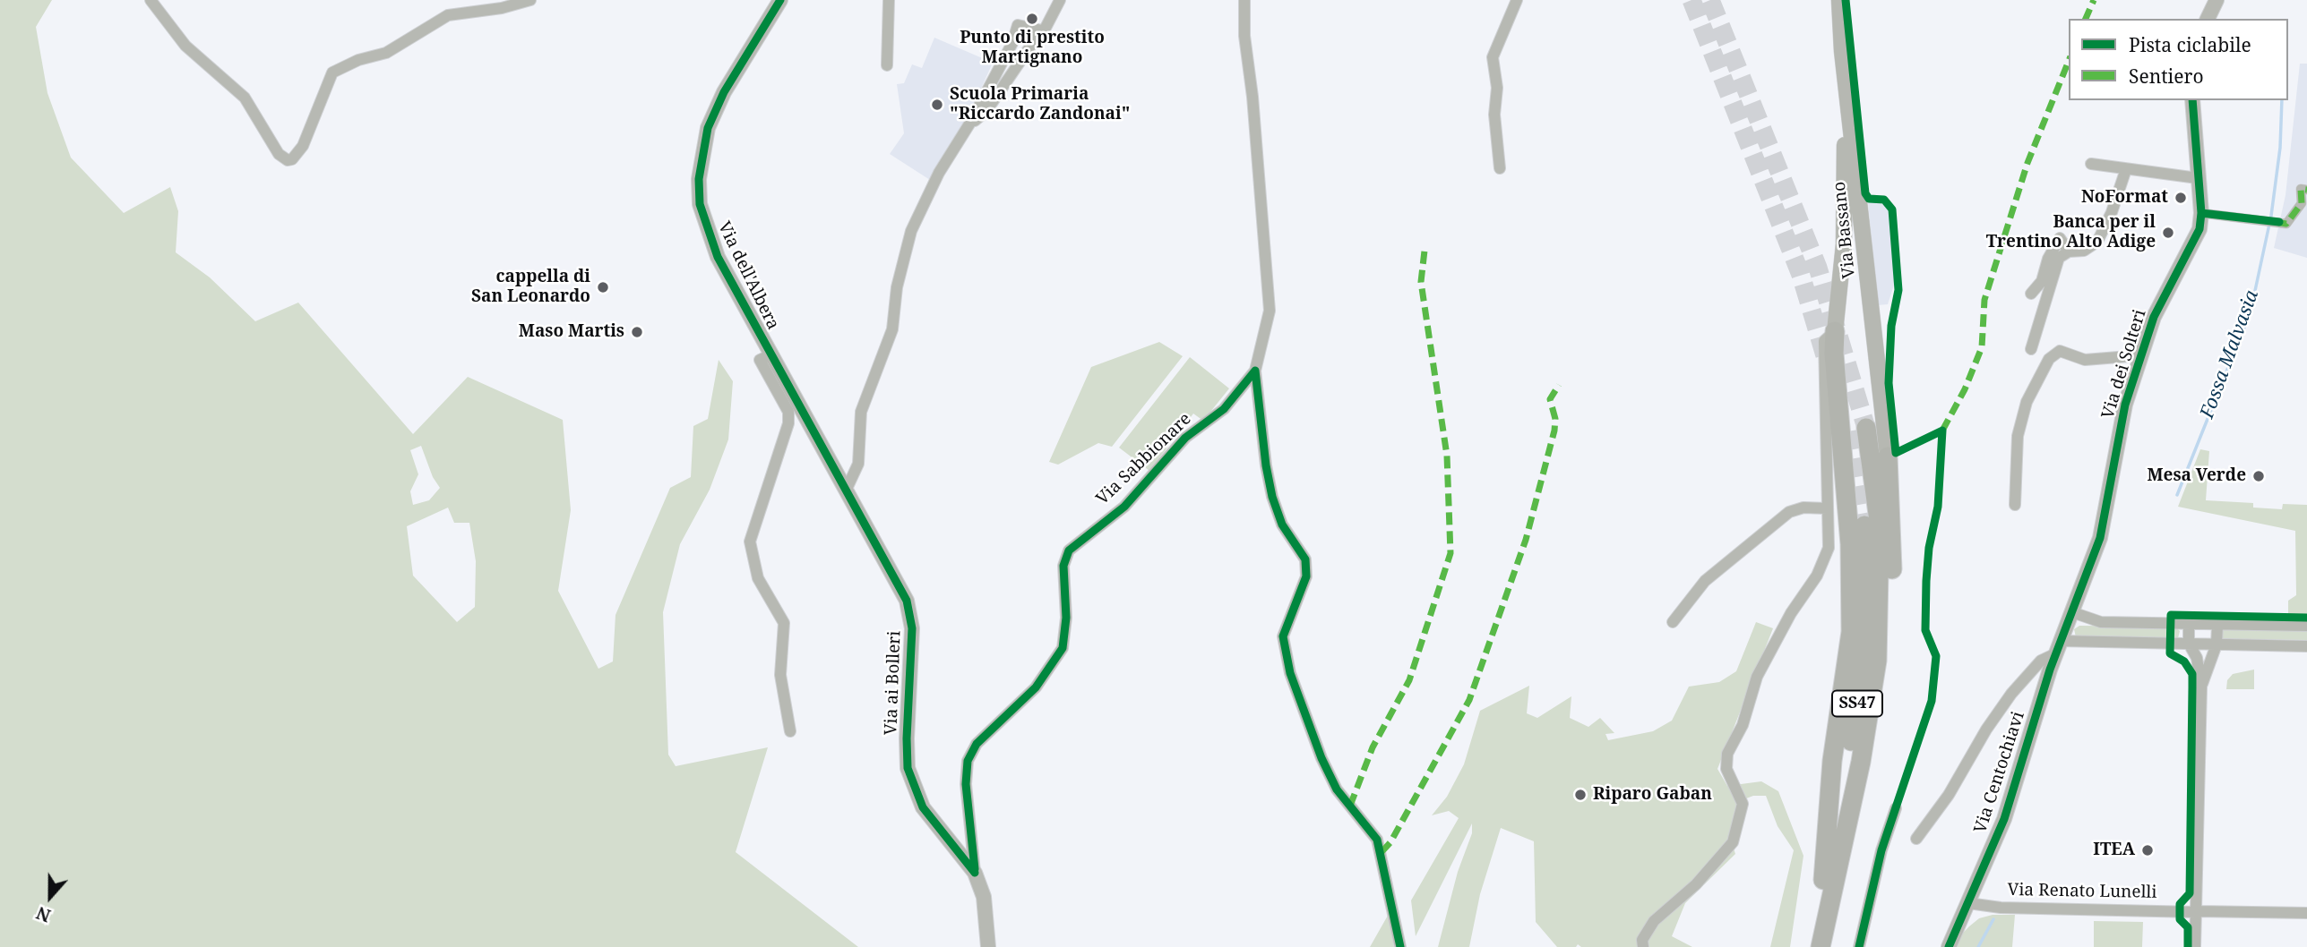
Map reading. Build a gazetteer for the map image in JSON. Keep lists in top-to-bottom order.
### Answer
{
  "streets": {
    "highway": ["SS47"],
    "main road": ["Via Bassano"],
    "street": [
      "Via dell'Albera",
      "Via dei Solteri",
      "Via Sabbionare",
      "Via ai Bolleri",
      "Via Centochiavi",
      "Via Renato Lunelli"
    ]
  },
  "crossings": [
    ["Via dell'Albera", "Via ai Bolleri"],
    ["Via dei Solteri", "Via Centochiavi"],
    ["Via Sabbionare", "Via ai Bolleri"],
    ["Via Centochiavi", "Via Renato Lunelli"]
  ],
  "water": ["Fossa Malvasia"],
  "places": [
    "Punto di prestito Martignano",
    "Scuola Primaria \"Riccardo Zandonai\"",
    "NoFormat",
    "Banca per il Trentino Alto Adige",
    "cappella di San Leonardo",
    "Maso Martis",
    "Mesa Verde",
    "Riparo Gaban",
    "ITEA"
  ],
  "legend": ["Pista ciclabile", "Sentiero"],
  "north": "bottom"
}
